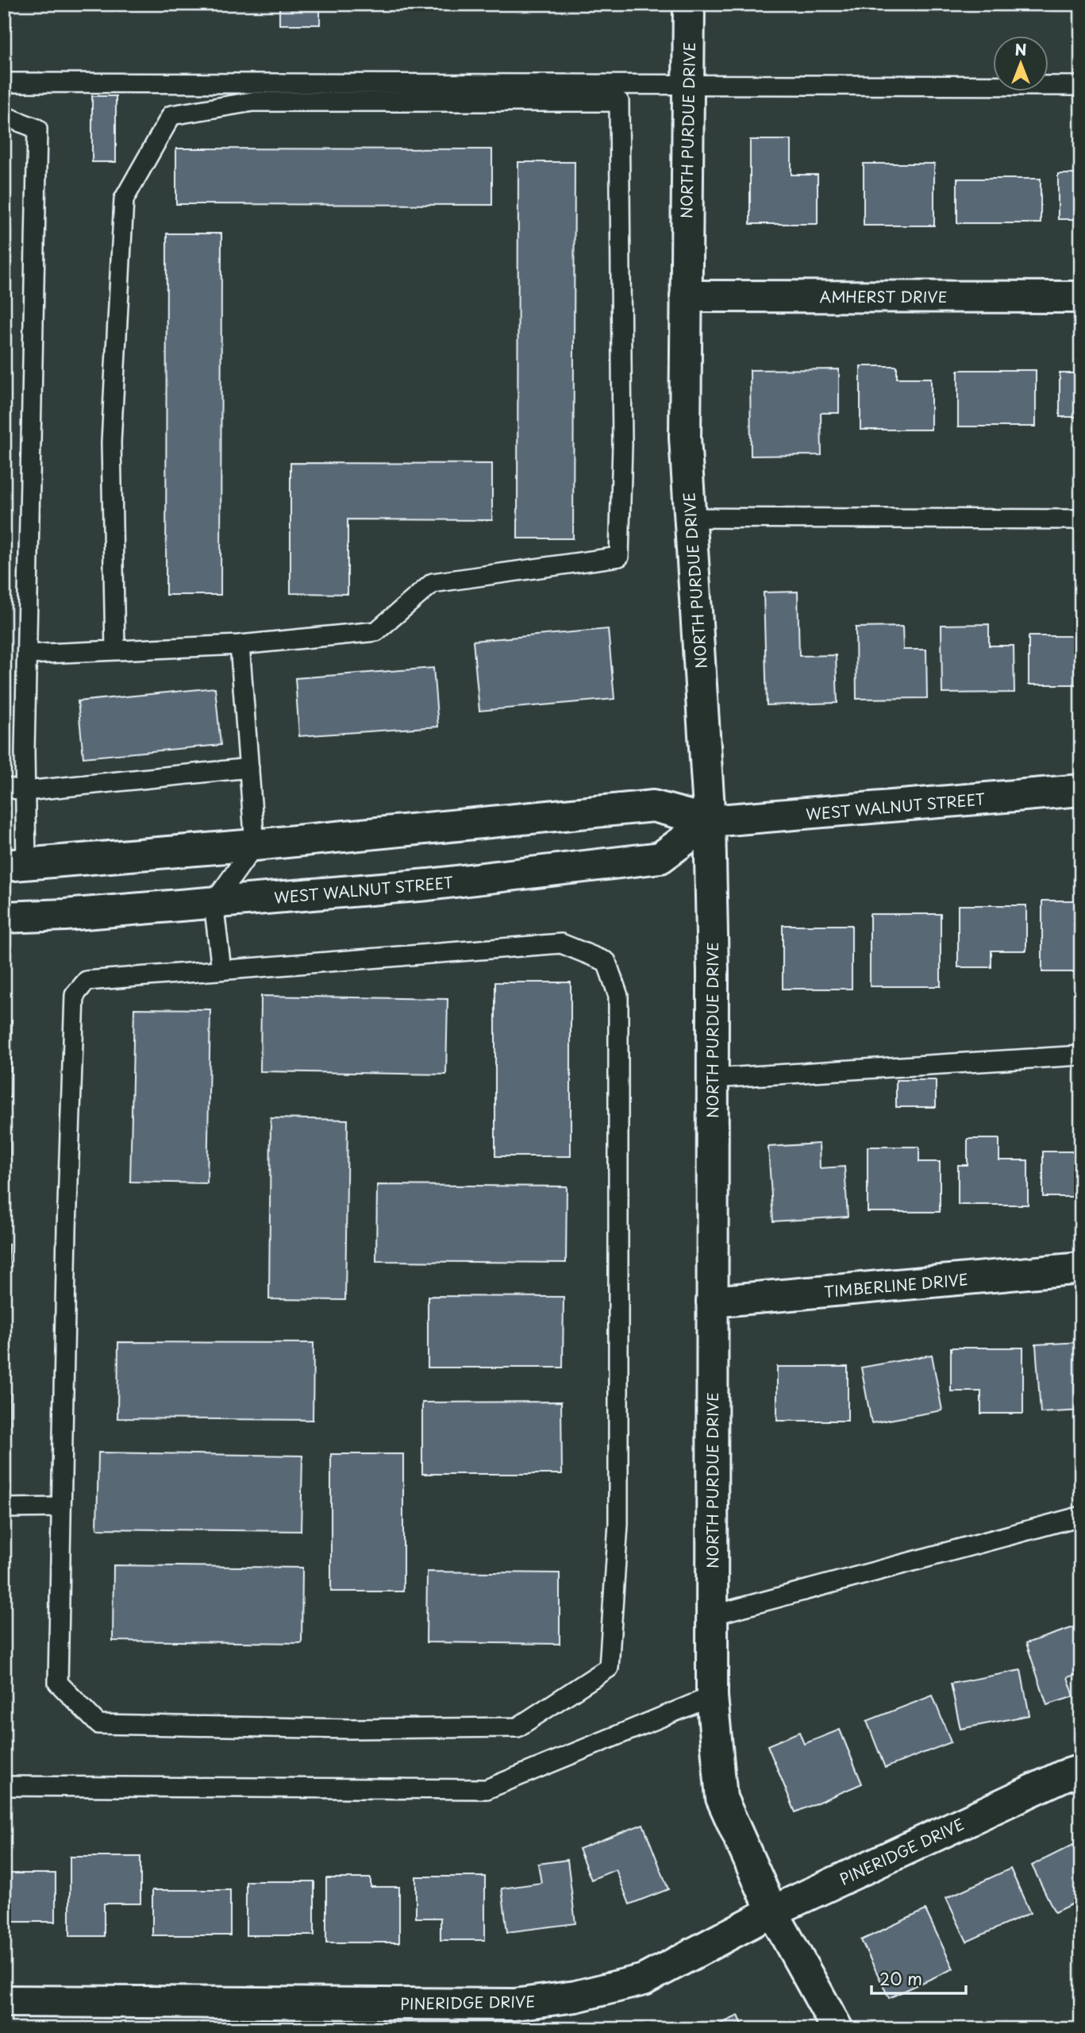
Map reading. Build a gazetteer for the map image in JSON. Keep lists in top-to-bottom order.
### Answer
{
  "streets": {
    "street": [
      "NORTH PURDUE DRIVE",
      "AMHERST DRIVE",
      "WEST WALNUT STREET",
      "TIMBERLINE DRIVE",
      "PINERIDGE DRIVE"
    ]
  },
  "crossings": [
    ["NORTH PURDUE DRIVE", "AMHERST DRIVE"],
    ["NORTH PURDUE DRIVE", "WEST WALNUT STREET"],
    ["NORTH PURDUE DRIVE", "TIMBERLINE DRIVE"],
    ["NORTH PURDUE DRIVE", "PINERIDGE DRIVE"]
  ],
  "scale_bar": "20 m",
  "north": "top"
}
